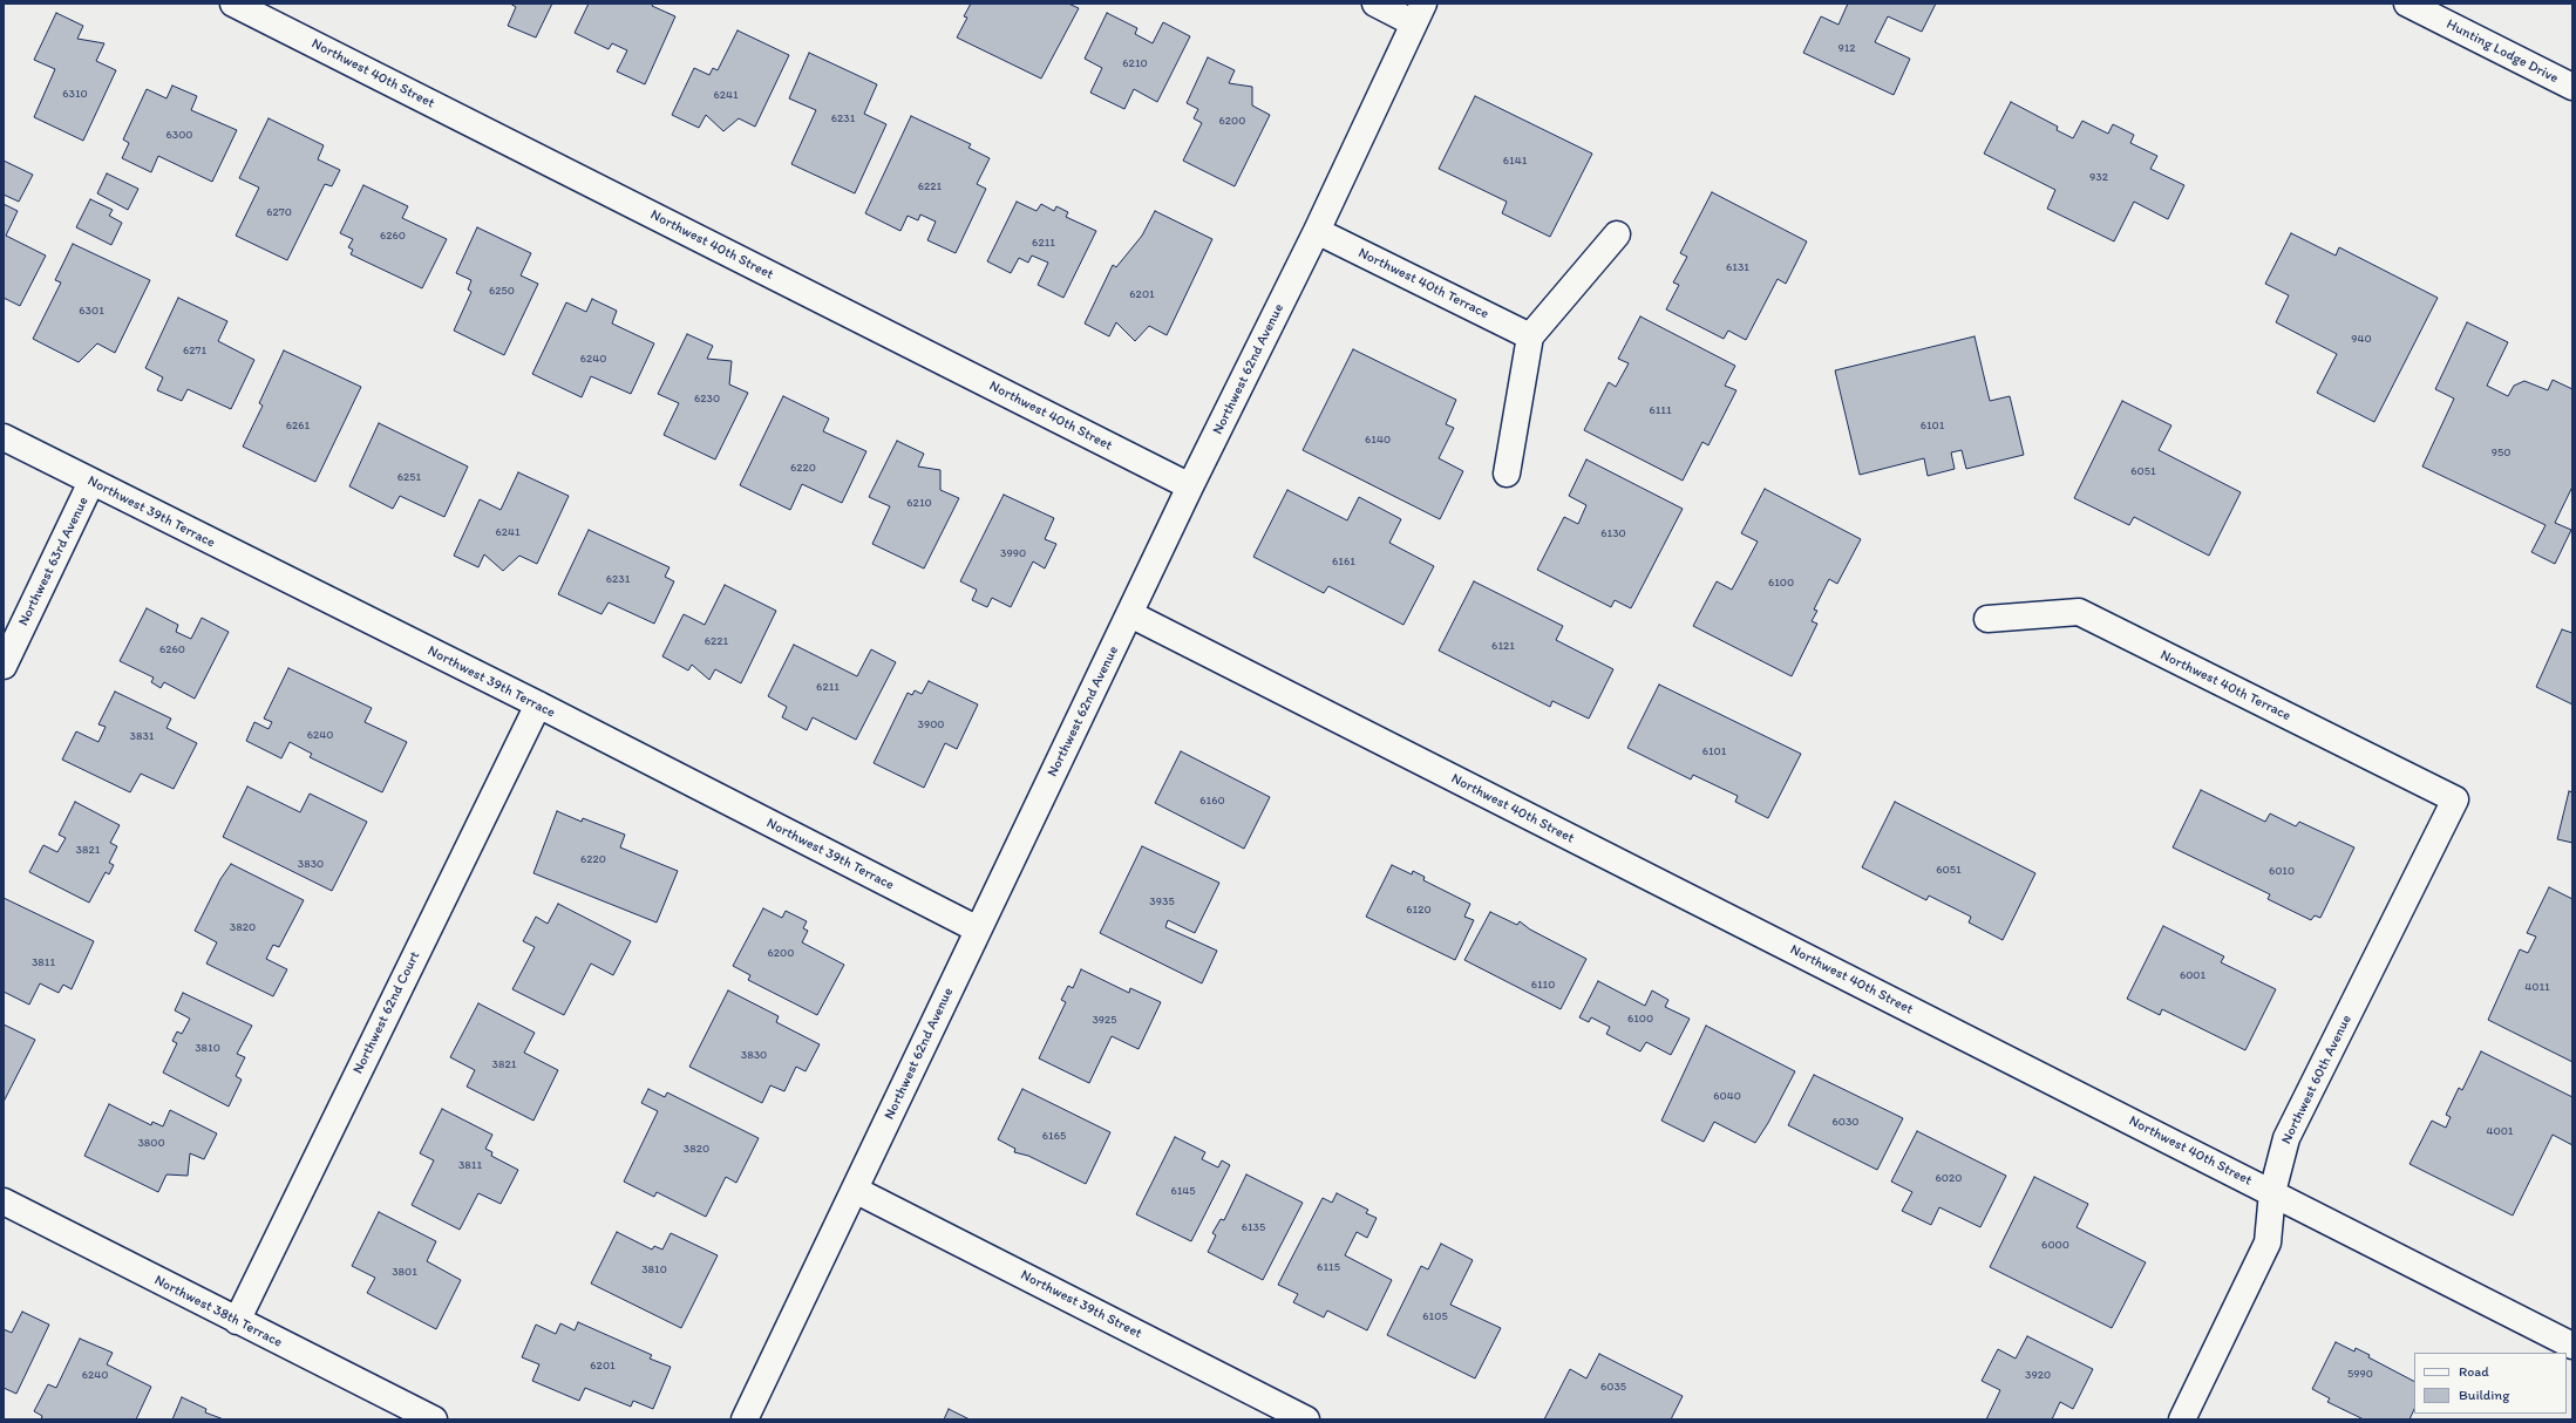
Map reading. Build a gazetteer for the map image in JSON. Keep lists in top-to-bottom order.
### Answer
{
  "streets": {
    "street": [
      "Hunting Lodge Drive",
      "Northwest 40th Street",
      "Northwest 40th Terrace",
      "Northwest 62nd Avenue",
      "Northwest 39th Terrace",
      "Northwest 63rd Avenue",
      "Northwest 62nd Court",
      "Northwest 60th Avenue",
      "Northwest 39th Street",
      "Northwest 38th Terrace"
    ]
  },
  "crossings": [
    ["Northwest 40th Street", "Northwest 62nd Avenue"],
    ["Northwest 40th Street", "Northwest 60th Avenue"],
    ["Northwest 40th Terrace", "Northwest 62nd Avenue"],
    ["Northwest 40th Terrace", "Northwest 60th Avenue"],
    ["Northwest 62nd Avenue", "Northwest 39th Terrace"],
    ["Northwest 62nd Avenue", "Northwest 39th Street"],
    ["Northwest 39th Terrace", "Northwest 63rd Avenue"],
    ["Northwest 39th Terrace", "Northwest 62nd Court"],
    ["Northwest 62nd Court", "Northwest 38th Terrace"]
  ],
  "house_numbers": [
    "912",
    "6210",
    "6310",
    "6241",
    "6231",
    "6200",
    "6300",
    "6141",
    "932",
    "6221",
    "6270",
    "6260",
    "6211",
    "6131",
    "6250",
    "6201",
    "6301",
    "940",
    "6271",
    "6240",
    "6230",
    "6111",
    "6261",
    "6101",
    "6140",
    "950",
    "6220",
    "6051",
    "6251",
    "6210",
    "6241",
    "6130",
    "3990",
    "6161",
    "6231",
    "6100",
    "6221",
    "6121",
    "6260",
    "6211",
    "3900",
    "6240",
    "3831",
    "6101",
    "6160",
    "3821",
    "6220",
    "3830",
    "6051",
    "6010",
    "3935",
    "6120",
    "3820",
    "6200",
    "3811",
    "6001",
    "6110",
    "4011",
    "6100",
    "3925",
    "3810",
    "3830",
    "3821",
    "6040",
    "6030",
    "4001",
    "6165",
    "3800",
    "3820",
    "3811",
    "6020",
    "6145",
    "6135",
    "6000",
    "6115",
    "3810",
    "3801",
    "6105",
    "6201",
    "5990",
    "6240",
    "3920",
    "6035"
  ],
  "legend": ["Road", "Building"]
}
